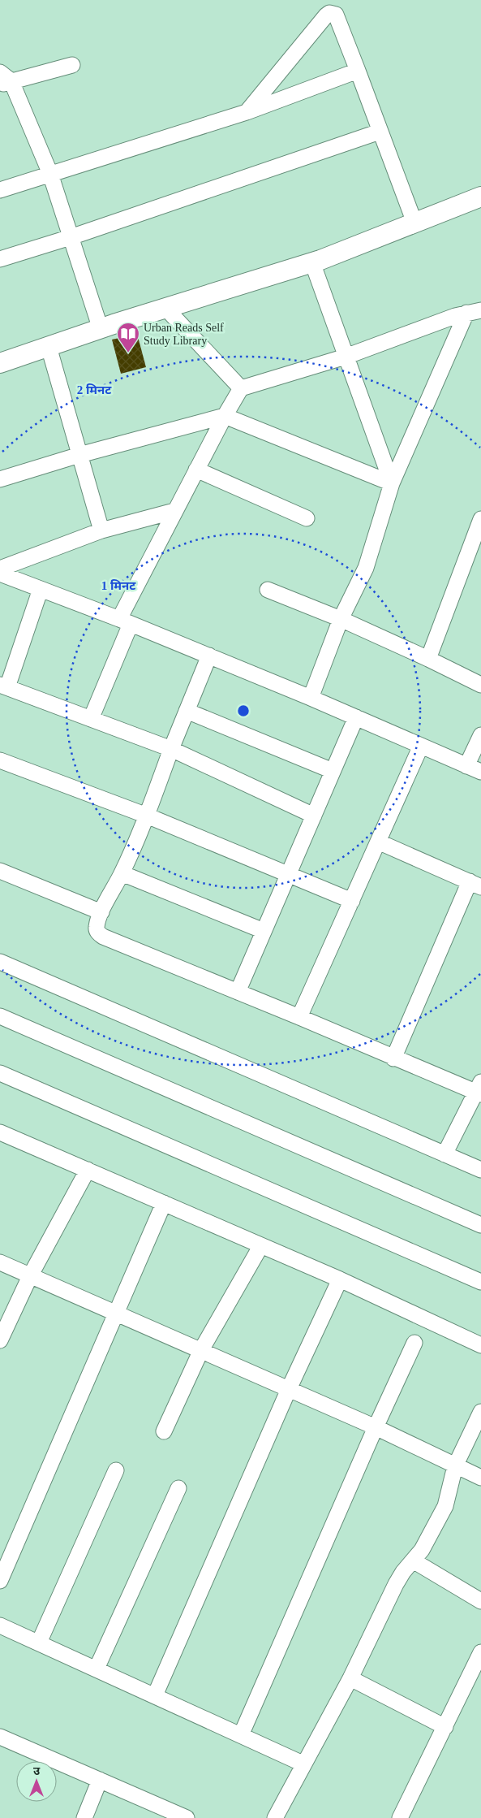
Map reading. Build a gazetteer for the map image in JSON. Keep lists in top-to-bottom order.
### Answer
{
  "places": {
    "library": ["Urban Reads Self Study Library"]
  },
  "north": "top",
  "rings": ["2 मिनट", "1 मिनट"]
}
